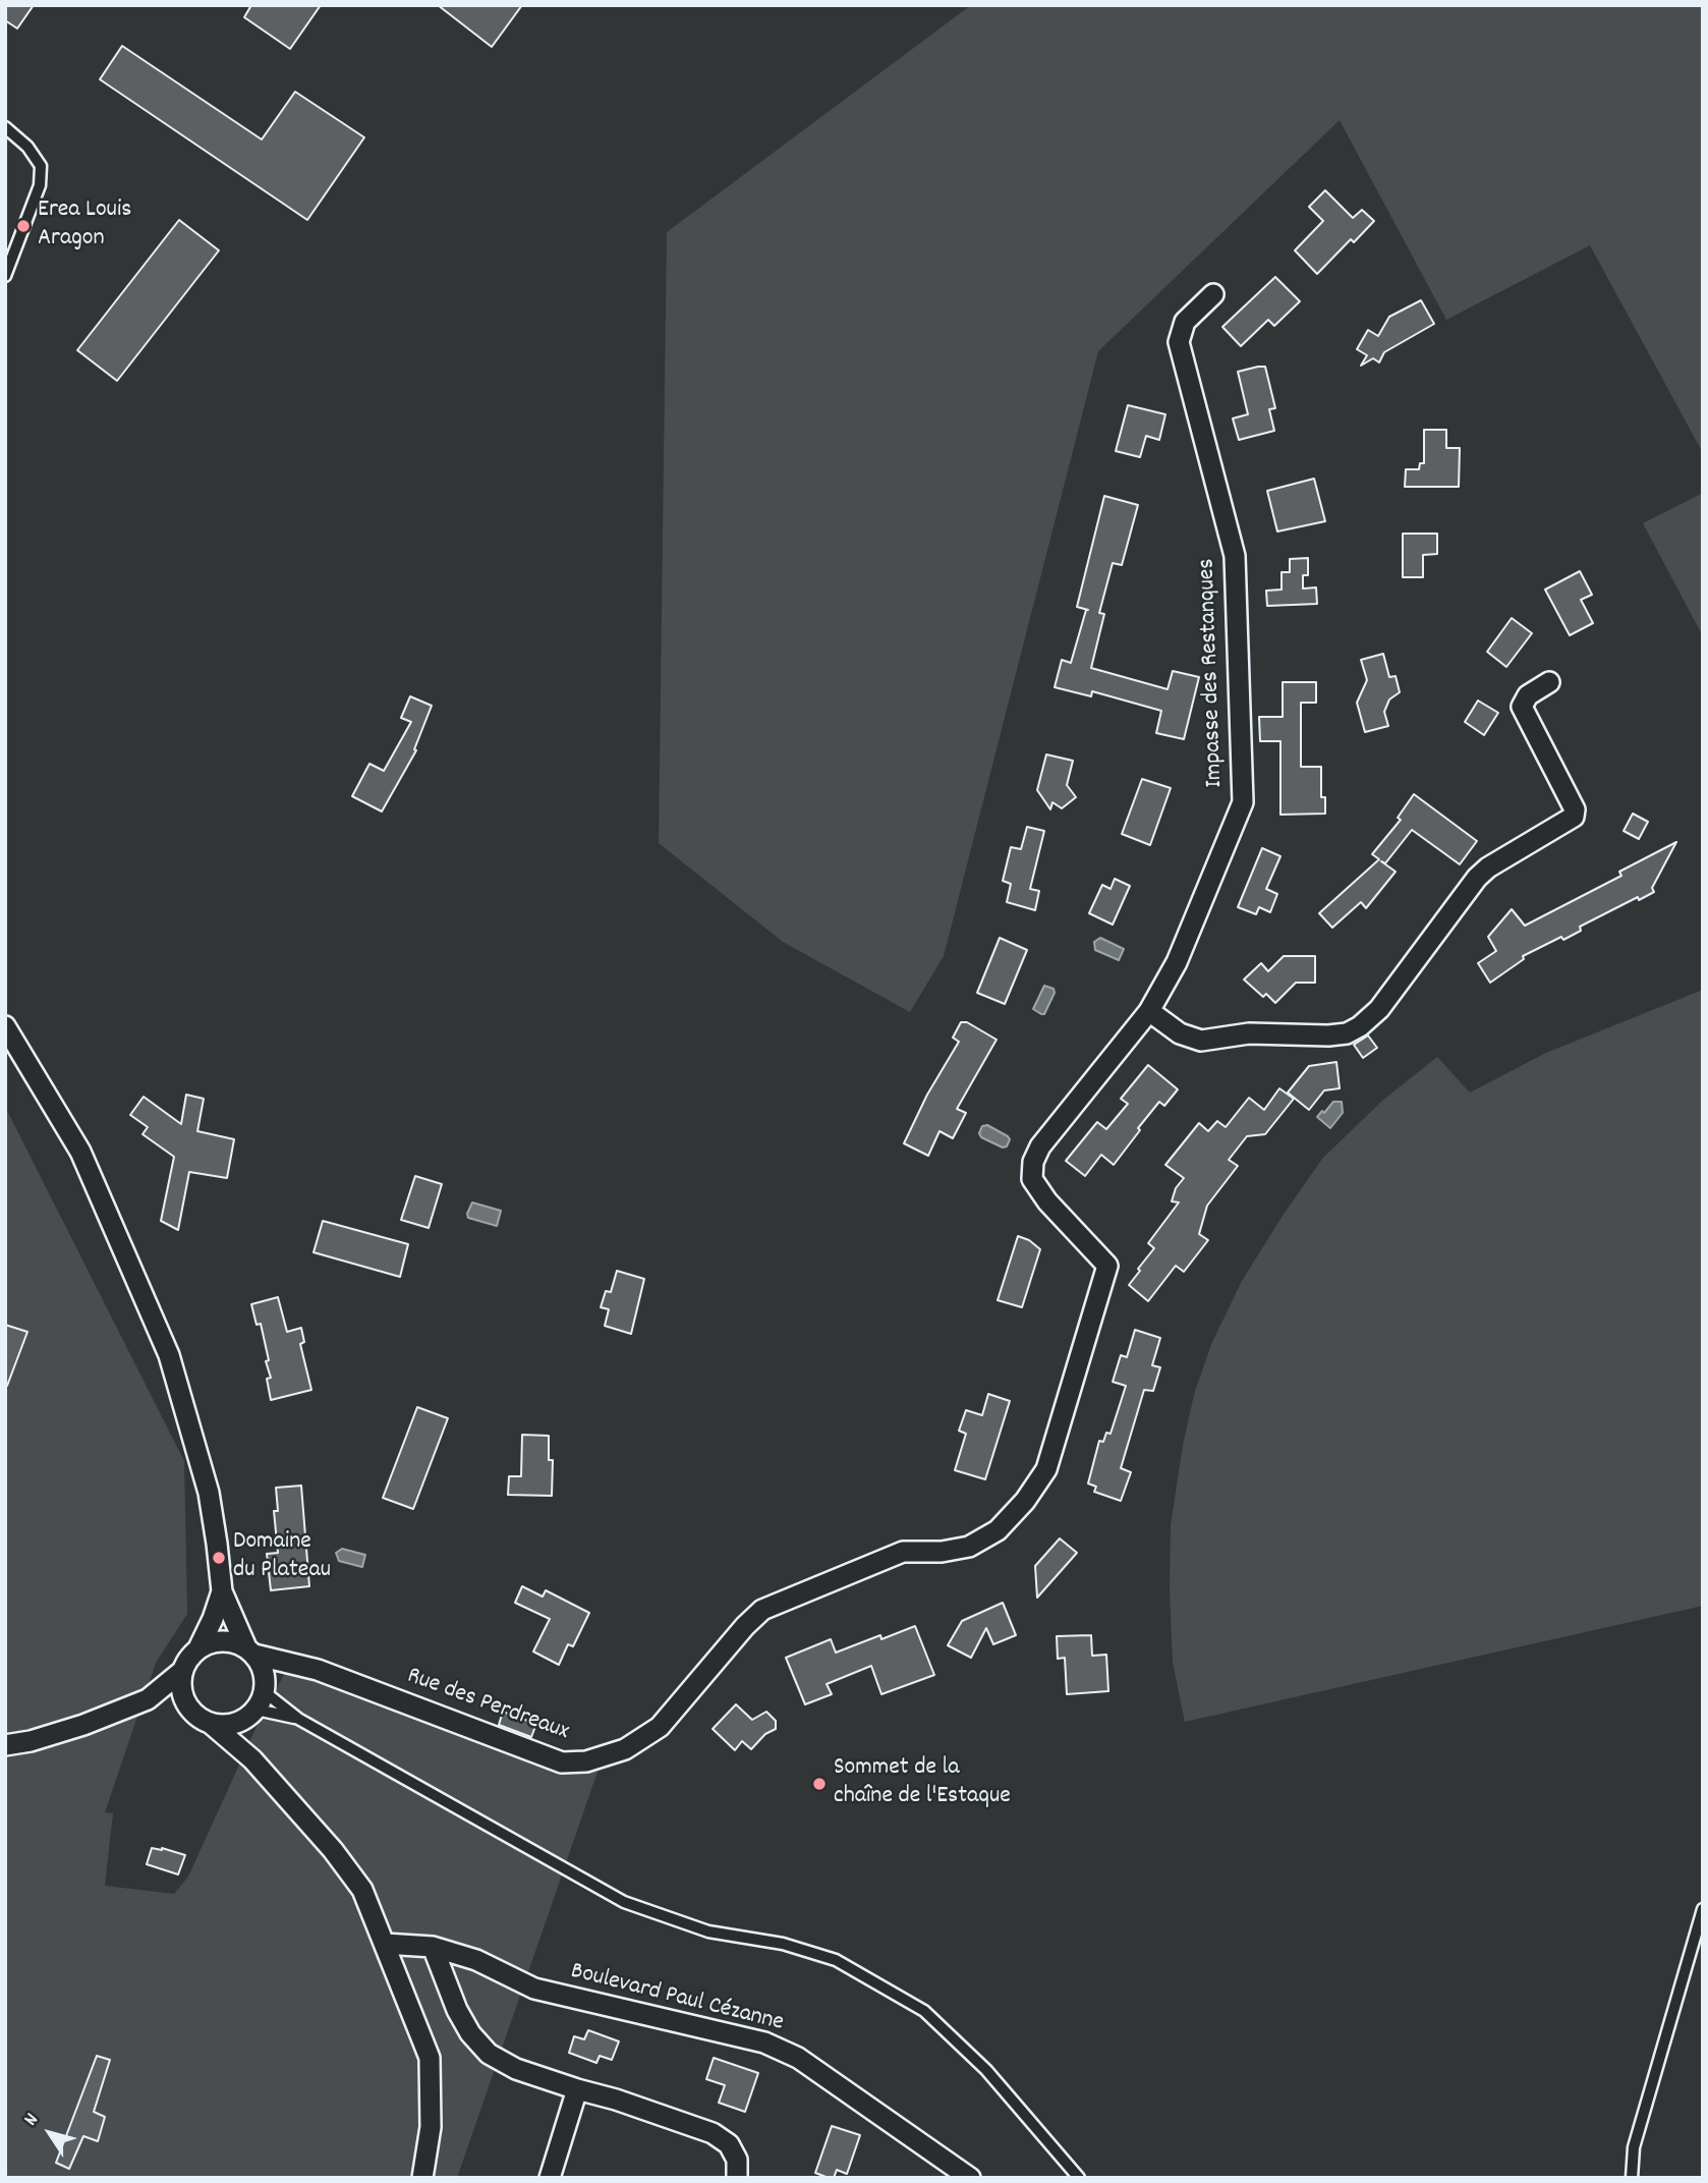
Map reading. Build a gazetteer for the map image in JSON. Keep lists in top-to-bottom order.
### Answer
{
  "streets": {
    "street": ["Impasse des Restanques", "Rue des Perdreaux", "Boulevard Paul Cézanne"]
  },
  "crossings": [
    ["Impasse des Restanques", "Rue des Perdreaux"]
  ],
  "places": ["Erea Louis Aragon", "Domaine du Plateau", "Sommet de la chaîne de l'Estaque"],
  "north": "top left"
}
